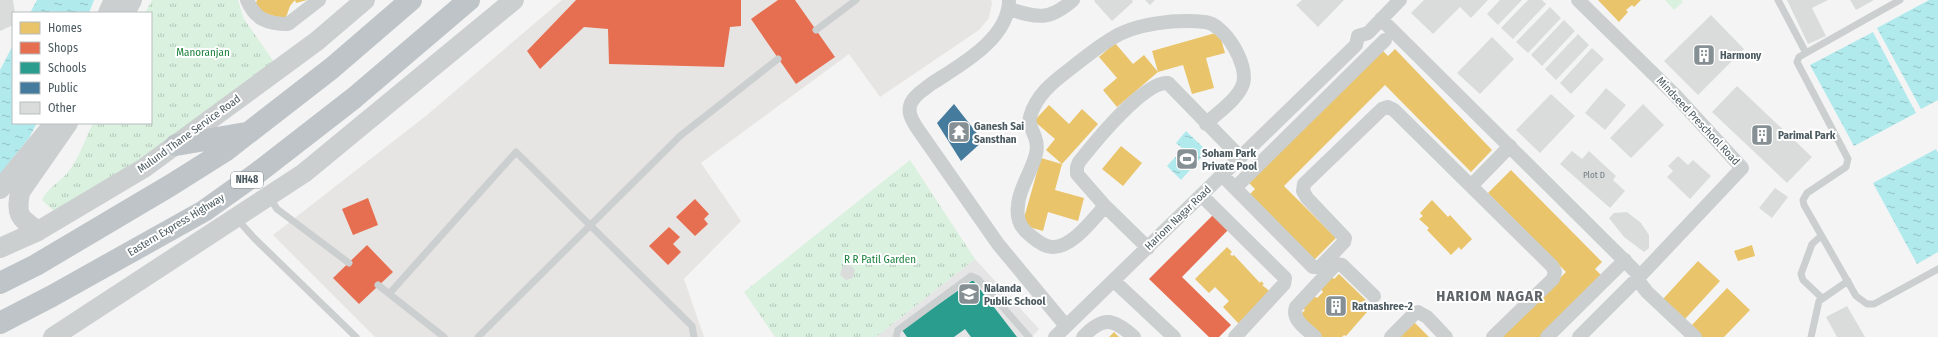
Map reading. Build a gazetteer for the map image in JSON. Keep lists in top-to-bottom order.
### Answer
{
  "streets": {
    "highway": ["NH48", "Eastern Express Highway"],
    "street": ["Mindseed Preschool Road", "Mulund Thane Service Road", "Hariom Nagar Road"]
  },
  "districts": ["HARIOM NAGAR"],
  "parks": ["Manoranjan", "R R Patil Garden"],
  "places": {
    "building": ["Harmony", "Parimal Park", "Ratnashree-2"],
    "temple": ["Ganesh Sai Sansthan"],
    "sports": ["Soham Park Private Pool"],
    "school or university": ["Nalanda Public School"]
  },
  "house_numbers": ["Plot D"],
  "legend": [
    "Homes",
    "Shops",
    "Schools",
    "Public",
    "Other"
  ]
}
